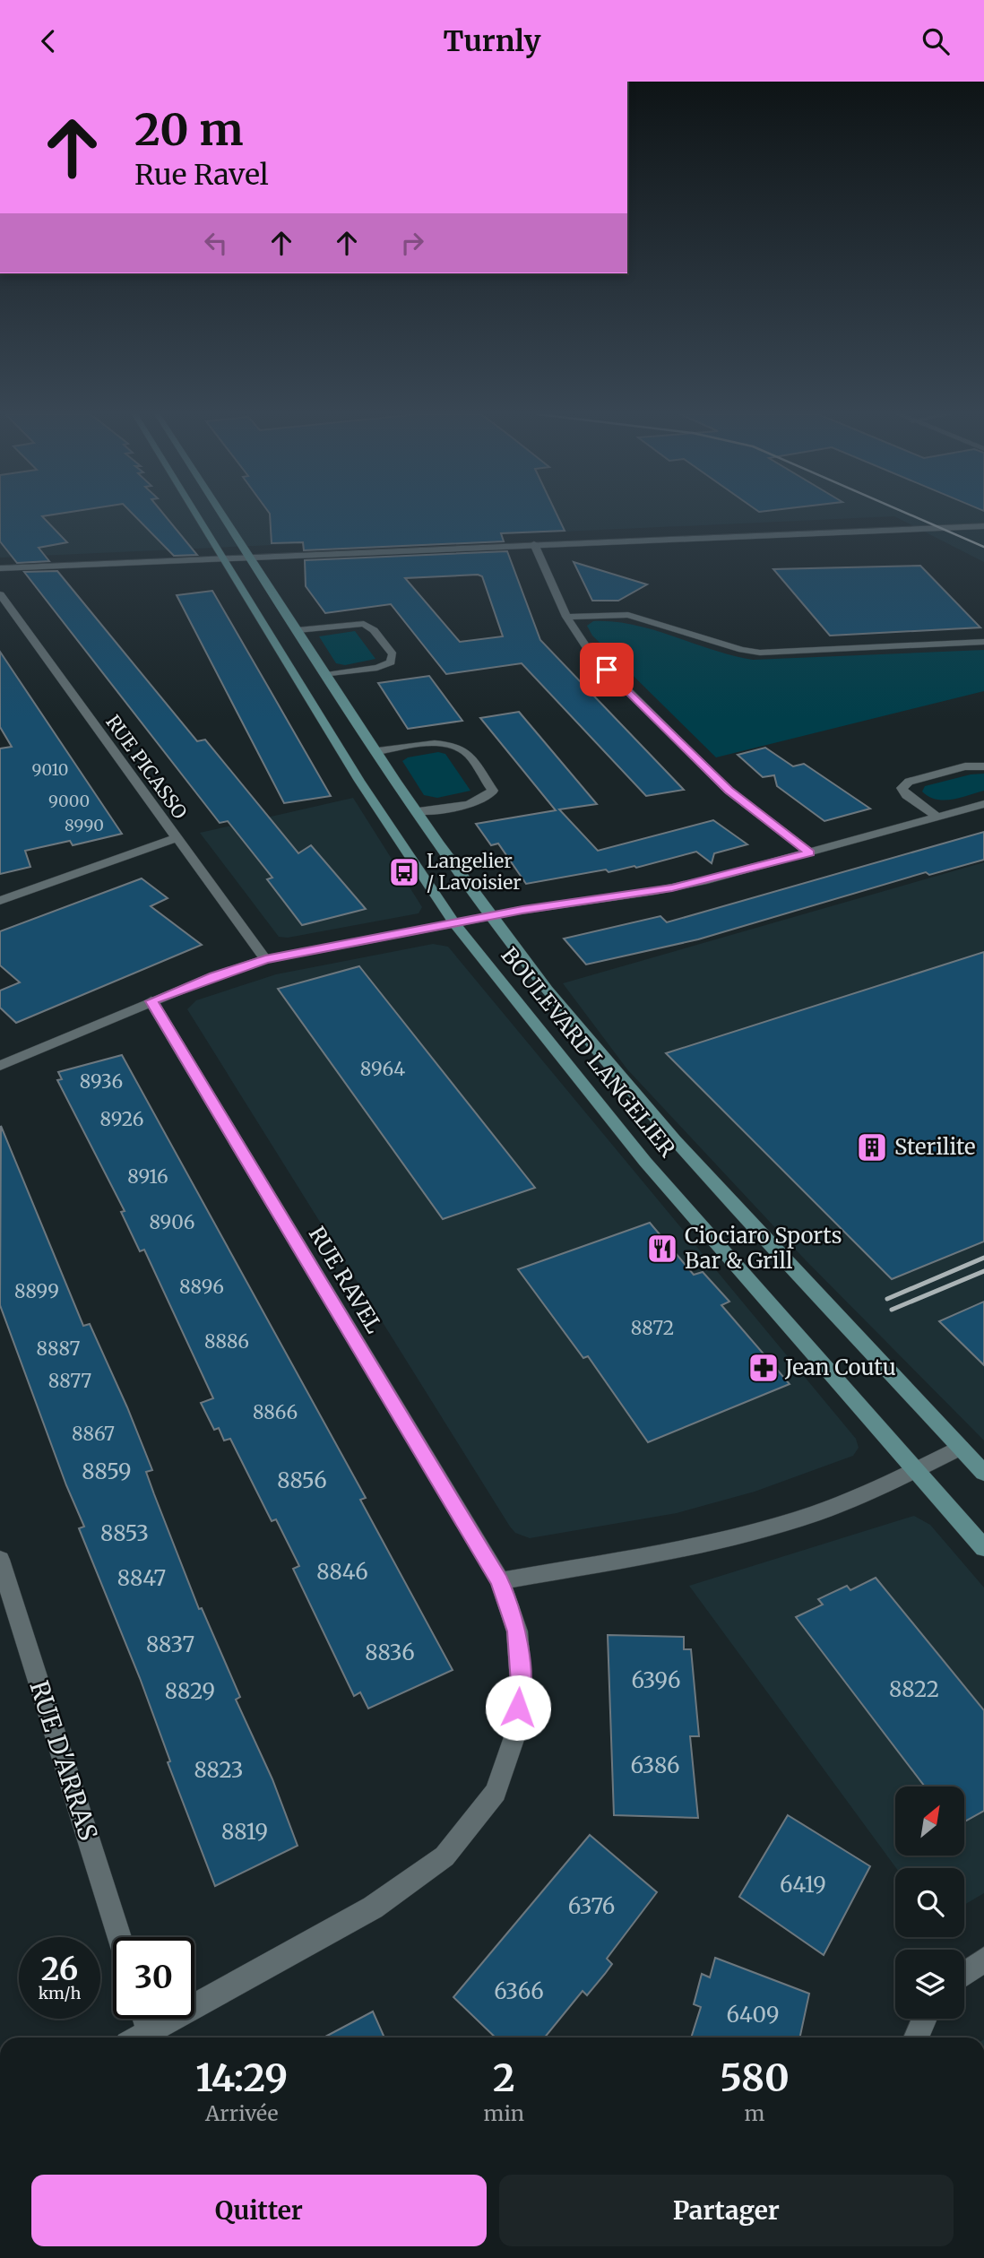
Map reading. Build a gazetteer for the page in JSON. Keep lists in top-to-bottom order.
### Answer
{
  "streets": {
    "main road": ["BOULEVARD LANGELIER"],
    "street": ["RUE PICASSO", "RUE RAVEL", "RUE D'ARRAS"]
  },
  "places": {
    "bus stop": ["Langelier / Lavoisier"],
    "building": ["Sterilite"],
    "restaurant": ["Ciociaro Sports Bar & Grill"],
    "pharmacy": ["Jean Coutu"]
  },
  "house_numbers": [
    "9010",
    "9000",
    "8990",
    "8964",
    "8936",
    "8926",
    "8916",
    "8906",
    "8896",
    "8899",
    "8872",
    "8886",
    "8887",
    "8877",
    "8866",
    "8867",
    "8859",
    "8856",
    "8853",
    "8846",
    "8847",
    "8837",
    "8836",
    "6396",
    "8822",
    "8829",
    "6386",
    "8823",
    "8819",
    "6419",
    "6376",
    "6366",
    "6409"
  ],
  "north": "top right",
  "page": {
    "header": "Turnly",
    "turn": ["20 m", "Rue Ravel"],
    "speed": "26 km/h",
    "limit": "30",
    "eta": [
      "14:29",
      "Arrivée",
      "2",
      "min",
      "580",
      "m"
    ],
    "buttons": ["Quitter", "Partager"]
  }
}
